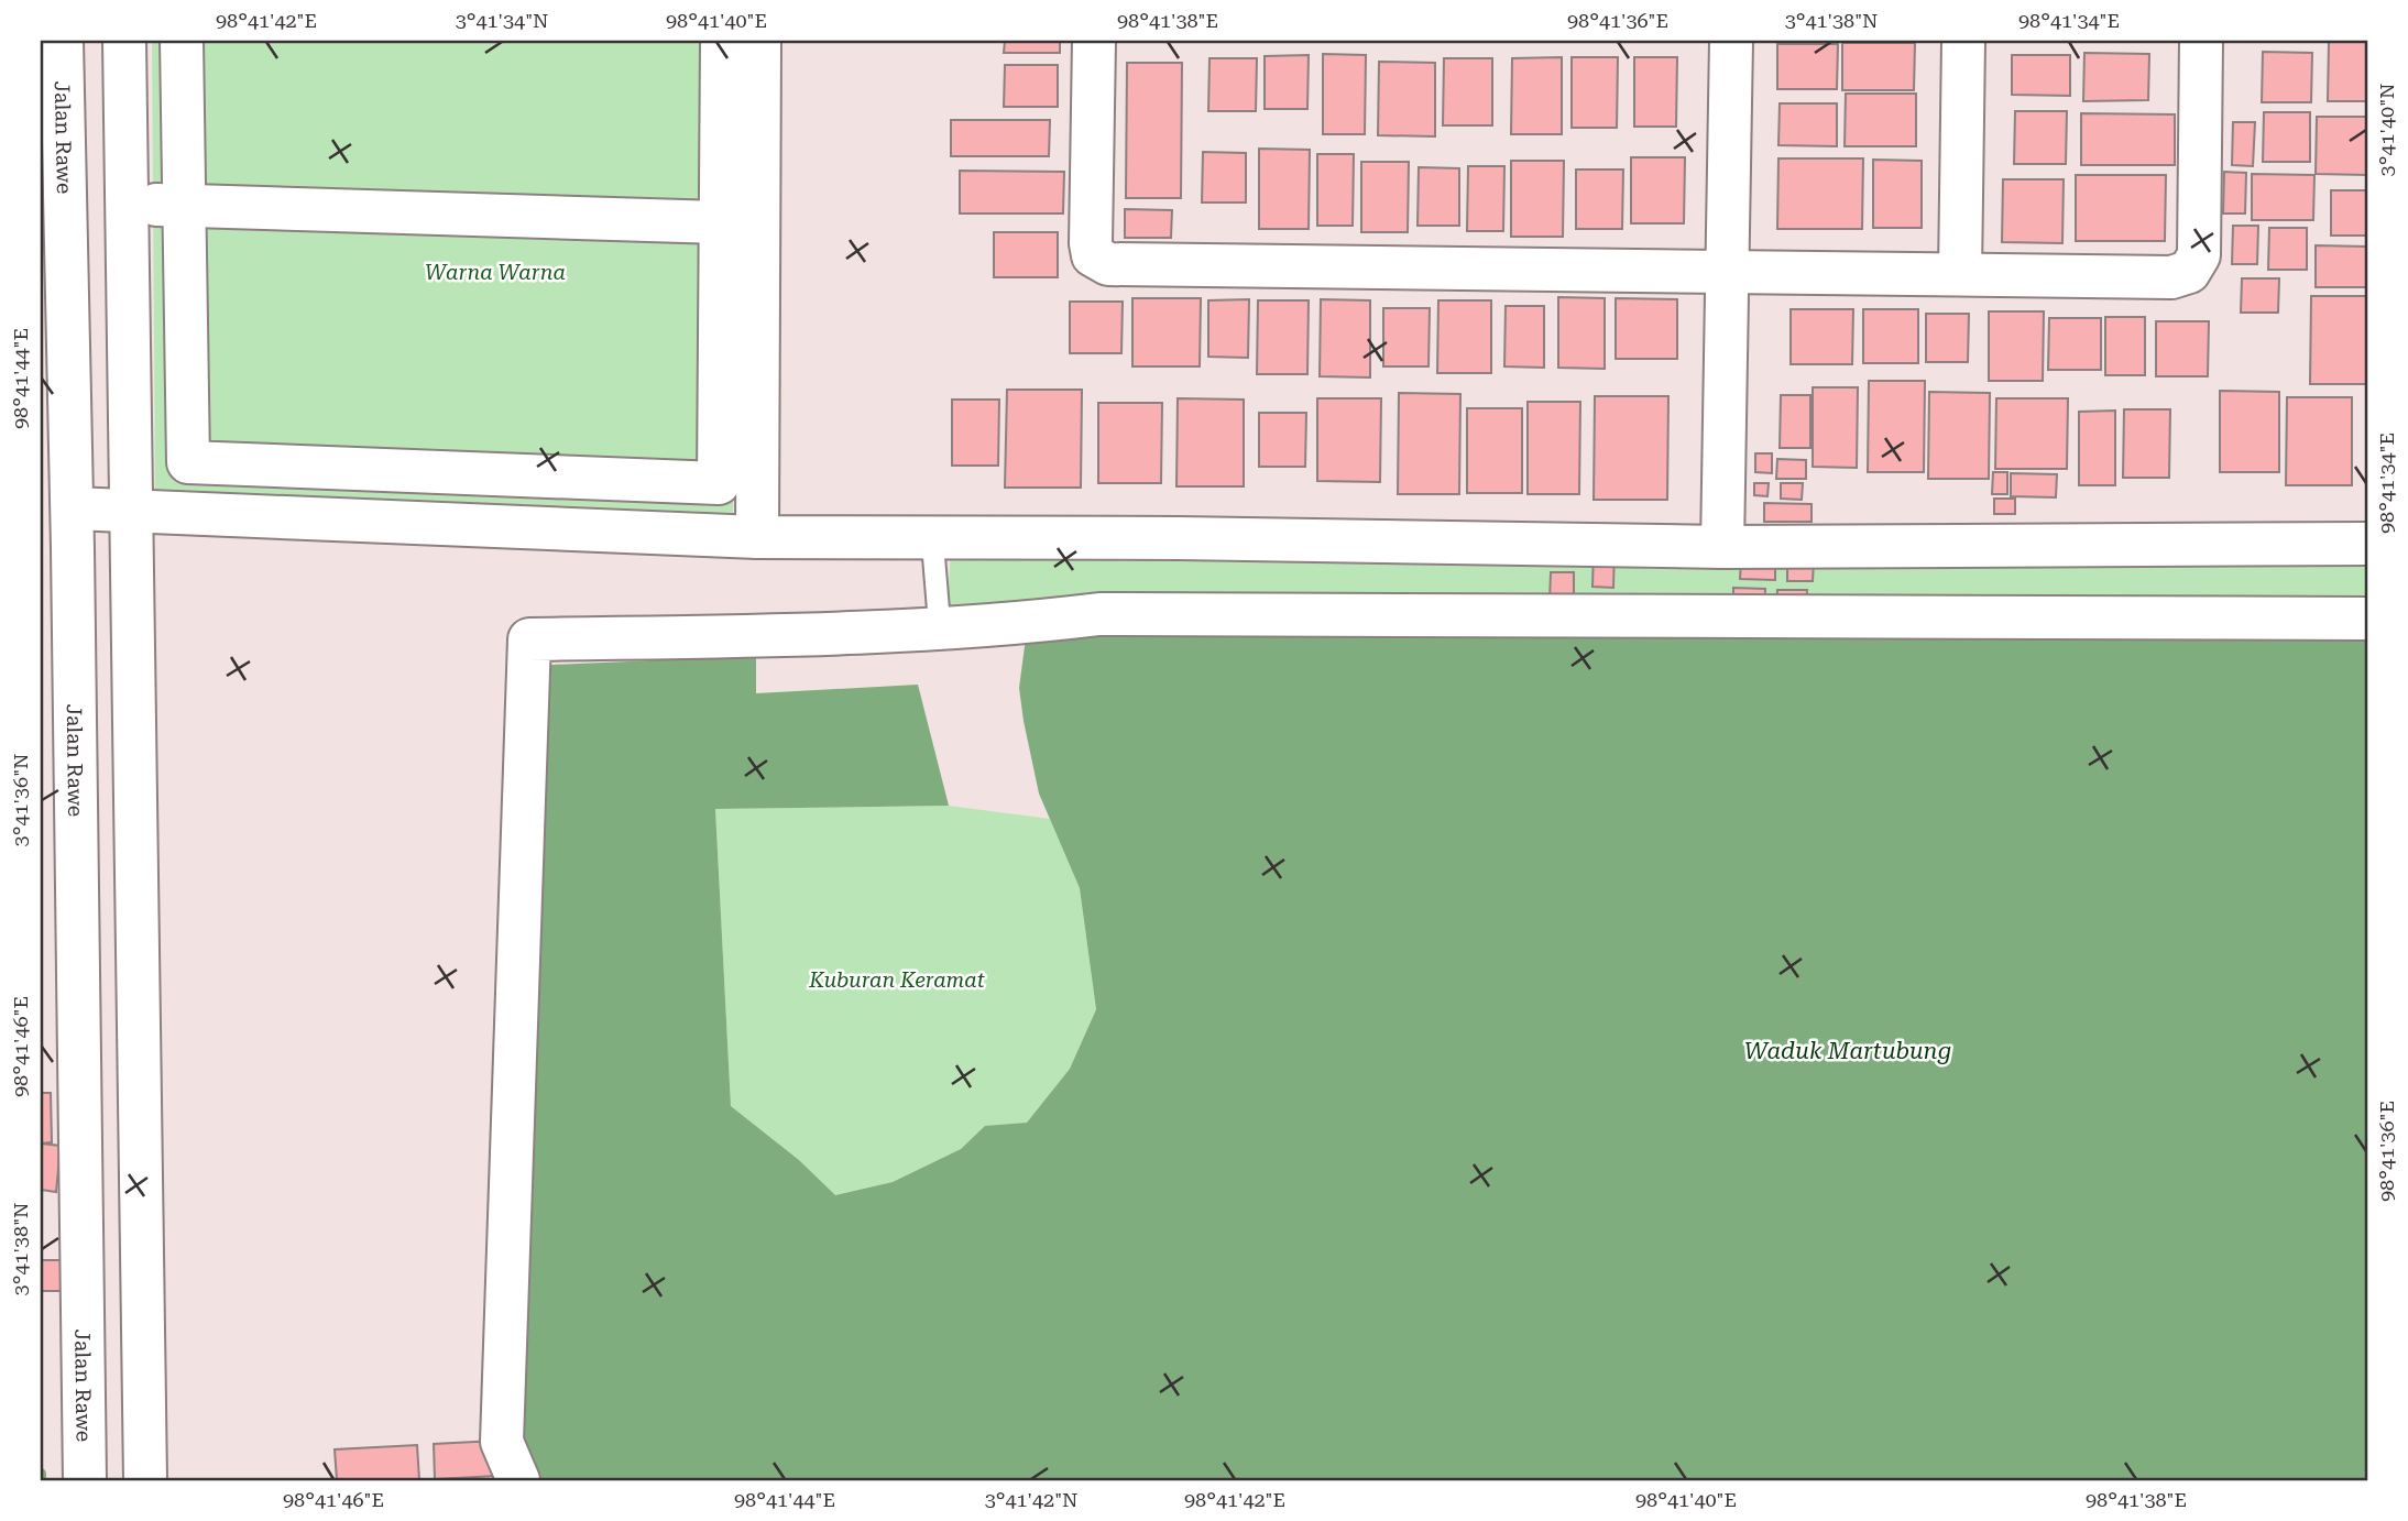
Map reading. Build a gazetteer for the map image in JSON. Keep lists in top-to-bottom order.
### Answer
{
  "streets": {
    "street": ["Jalan Rawe"]
  },
  "water": ["Waduk Martubung"],
  "parks": ["Warna Warna", "Kuburan Keramat"],
  "coordinates": [
    "98°41'42\"E",
    "3°41'34\"N",
    "98°41'40\"E",
    "98°41'38\"E",
    "98°41'36\"E",
    "3°41'38\"N",
    "98°41'34\"E",
    "3°41'40\"N",
    "98°41'44\"E",
    "3°41'36\"N",
    "98°41'46\"E",
    "3°41'42\"N"
  ]
}
